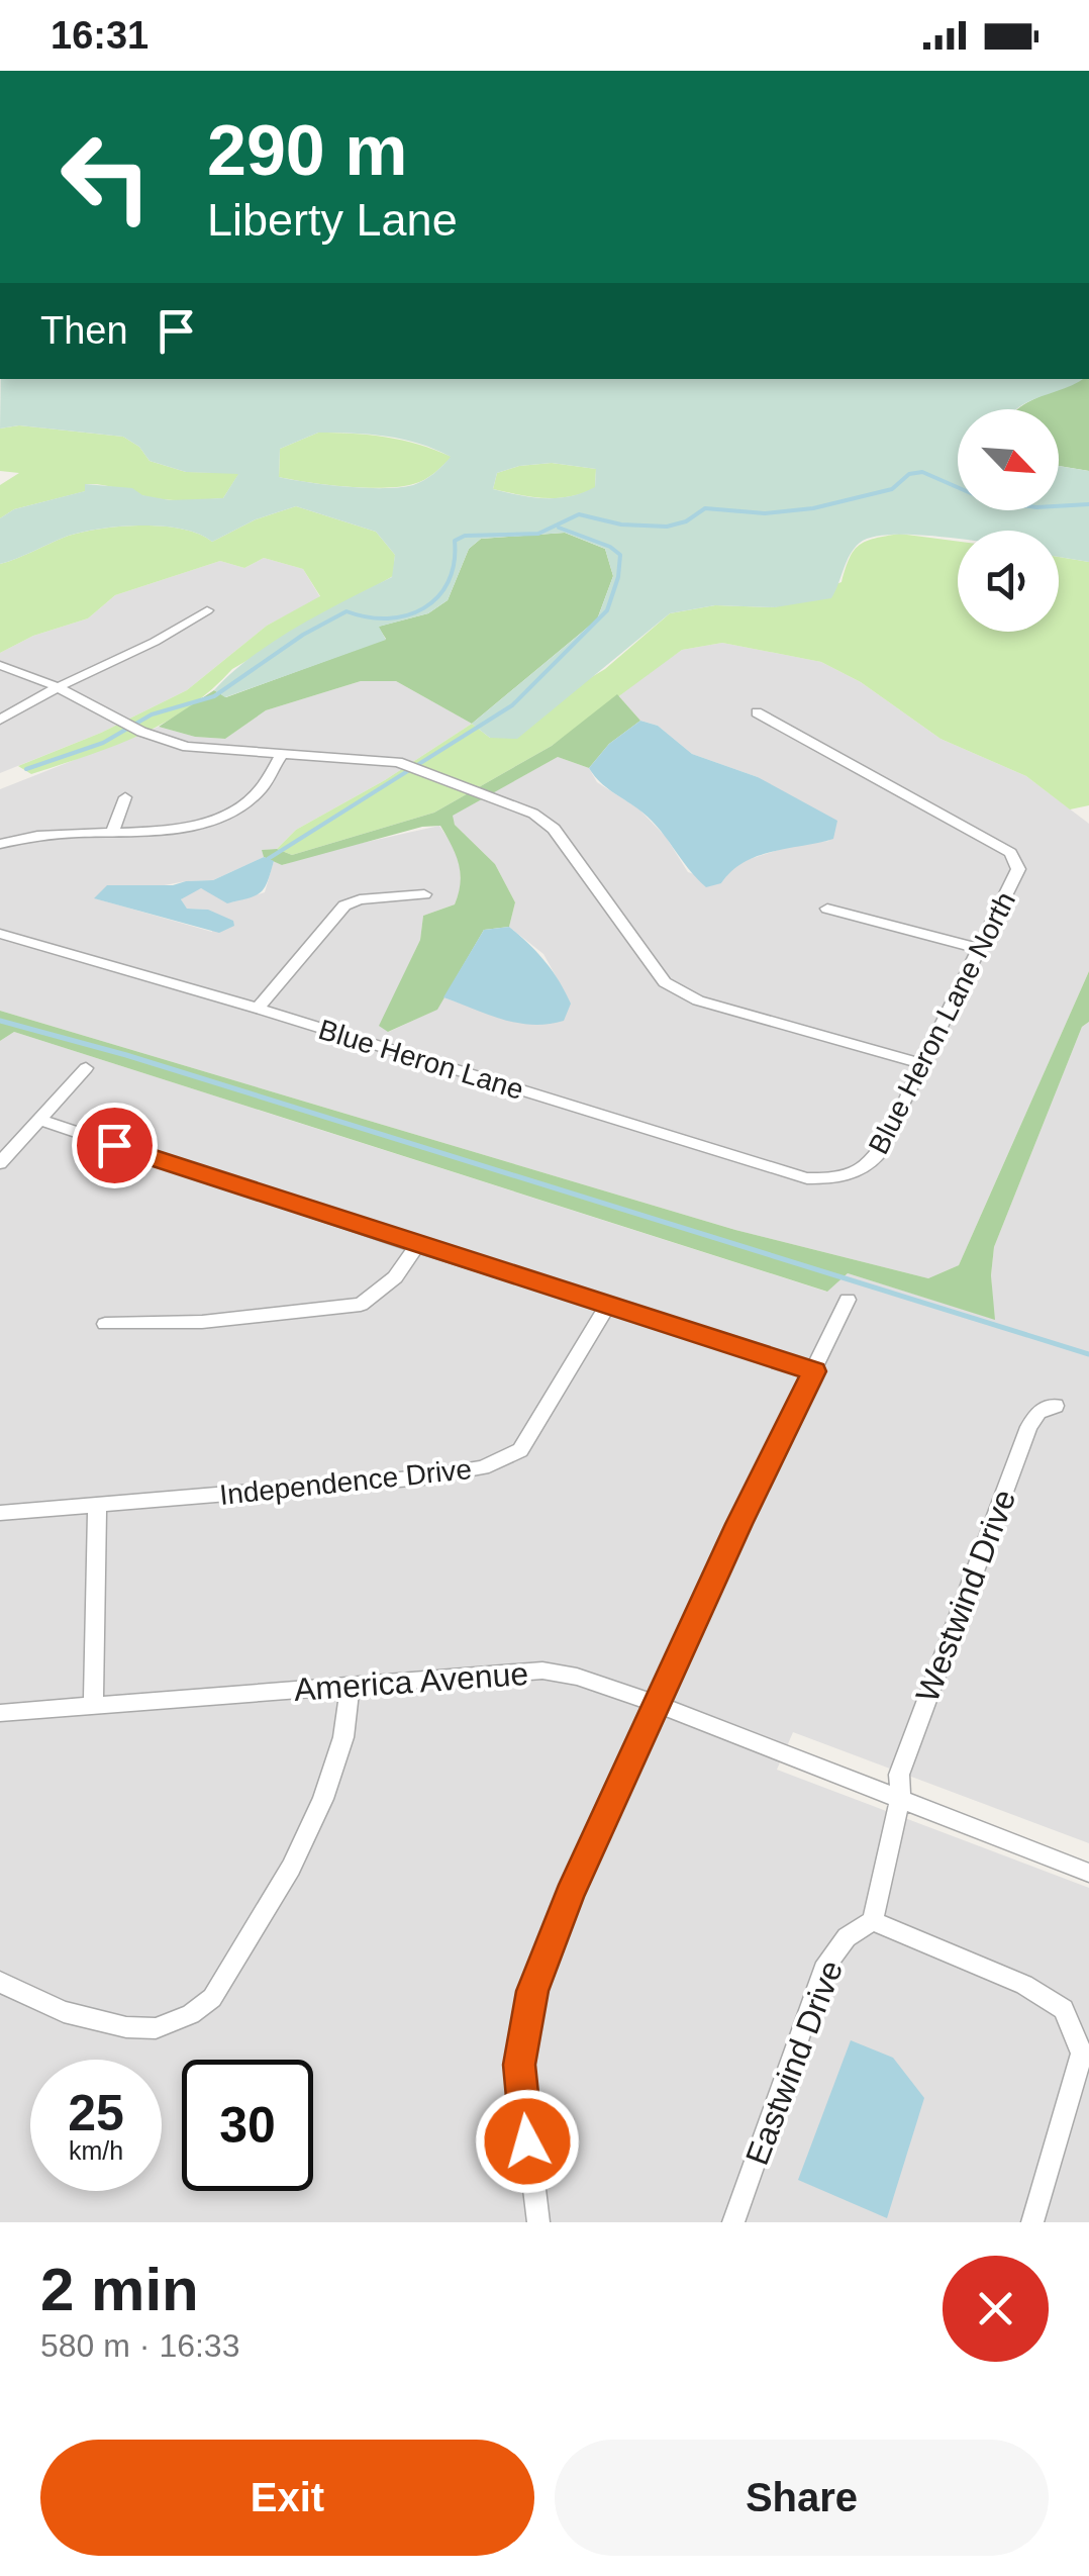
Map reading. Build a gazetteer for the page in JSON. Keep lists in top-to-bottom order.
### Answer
{
  "streets": {
    "street": [
      "Blue Heron Lane North",
      "Blue Heron Lane",
      "Independence Drive",
      "Westwind Drive",
      "America Avenue",
      "Eastwind Drive"
    ]
  },
  "crossings": [
    ["Blue Heron Lane North", "Blue Heron Lane"],
    ["Westwind Drive", "America Avenue"]
  ],
  "north": "bottom right",
  "page": {
    "status": "16:31",
    "turn": ["290 m", "Liberty Lane"],
    "then": "Then",
    "speed": "25 km/h",
    "limit": "30",
    "heading": ["2 min", "580 m · 16:33"],
    "buttons": ["Exit", "Share"]
  }
}
